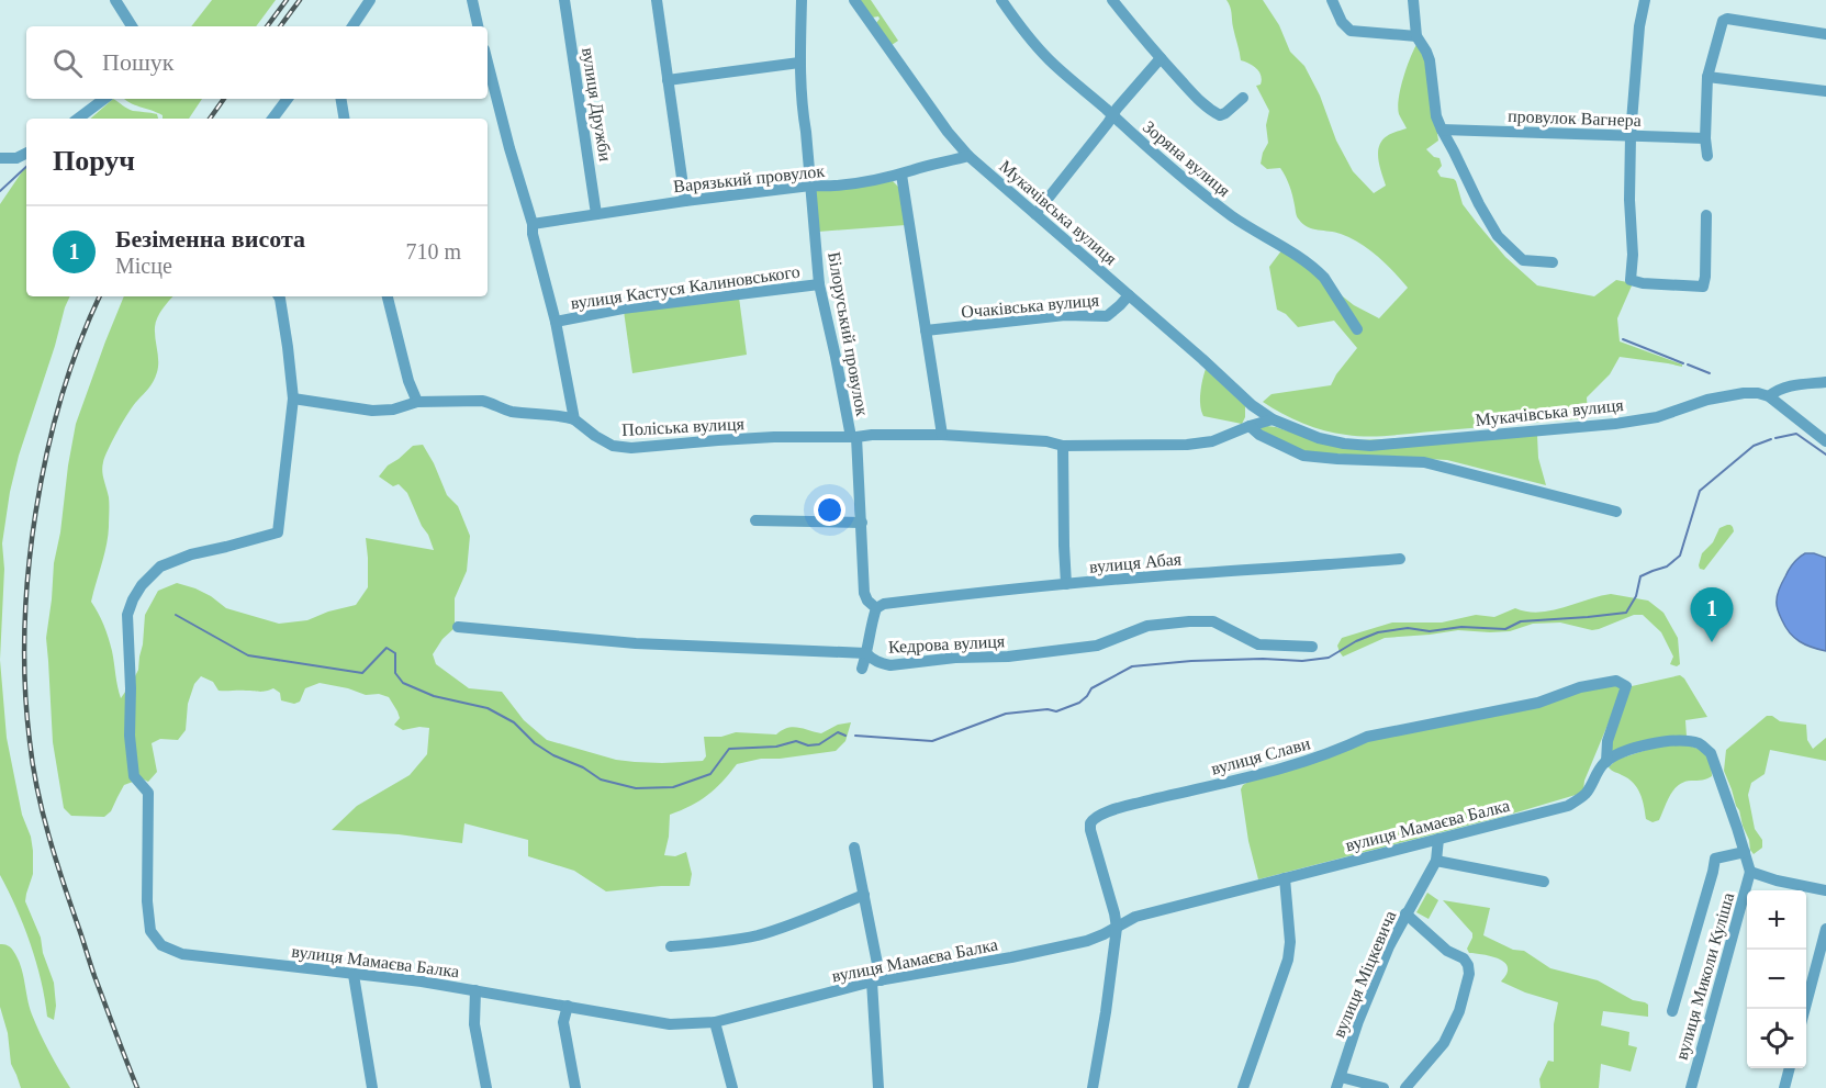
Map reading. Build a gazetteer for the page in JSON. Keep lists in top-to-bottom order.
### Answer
{
  "streets": {
    "street": [
      "вулиця Дружби",
      "провулок Вагнера",
      "Зоряна вулиця",
      "Варязький провулок",
      "Мукачівська вулиця",
      "вулиця Кастуся Калиновського",
      "Очаківська вулиця",
      "Білоруський провулок",
      "Поліська вулиця",
      "вулиця Абая",
      "Кедрова вулиця",
      "вулиця Слави",
      "вулиця Мамаєва Балка",
      "вулиця Міцкевича",
      "вулиця Миколи Куліша"
    ]
  },
  "crossings": [
    ["вулиця Дружби", "Варязький провулок"],
    ["Варязький провулок", "Мукачівська вулиця"],
    ["Варязький провулок", "Білоруський провулок"],
    ["Мукачівська вулиця", "Очаківська вулиця"],
    ["вулиця Кастуся Калиновського", "Білоруський провулок"],
    ["Білоруський провулок", "Поліська вулиця"],
    ["Білоруський провулок", "вулиця Абая"],
    ["вулиця Слави", "вулиця Мамаєва Балка"],
    ["вулиця Мамаєва Балка", "вулиця Міцкевича"]
  ],
  "page": {
    "search": "Пошук",
    "heading": "Поруч",
    "list": [
      {
        "mark": "1",
        "name": "Безіменна висота",
        "note": "Місце",
        "value": "710 m"
      }
    ],
    "pins": "1",
    "map_buttons": ["+", "−"]
  }
}
